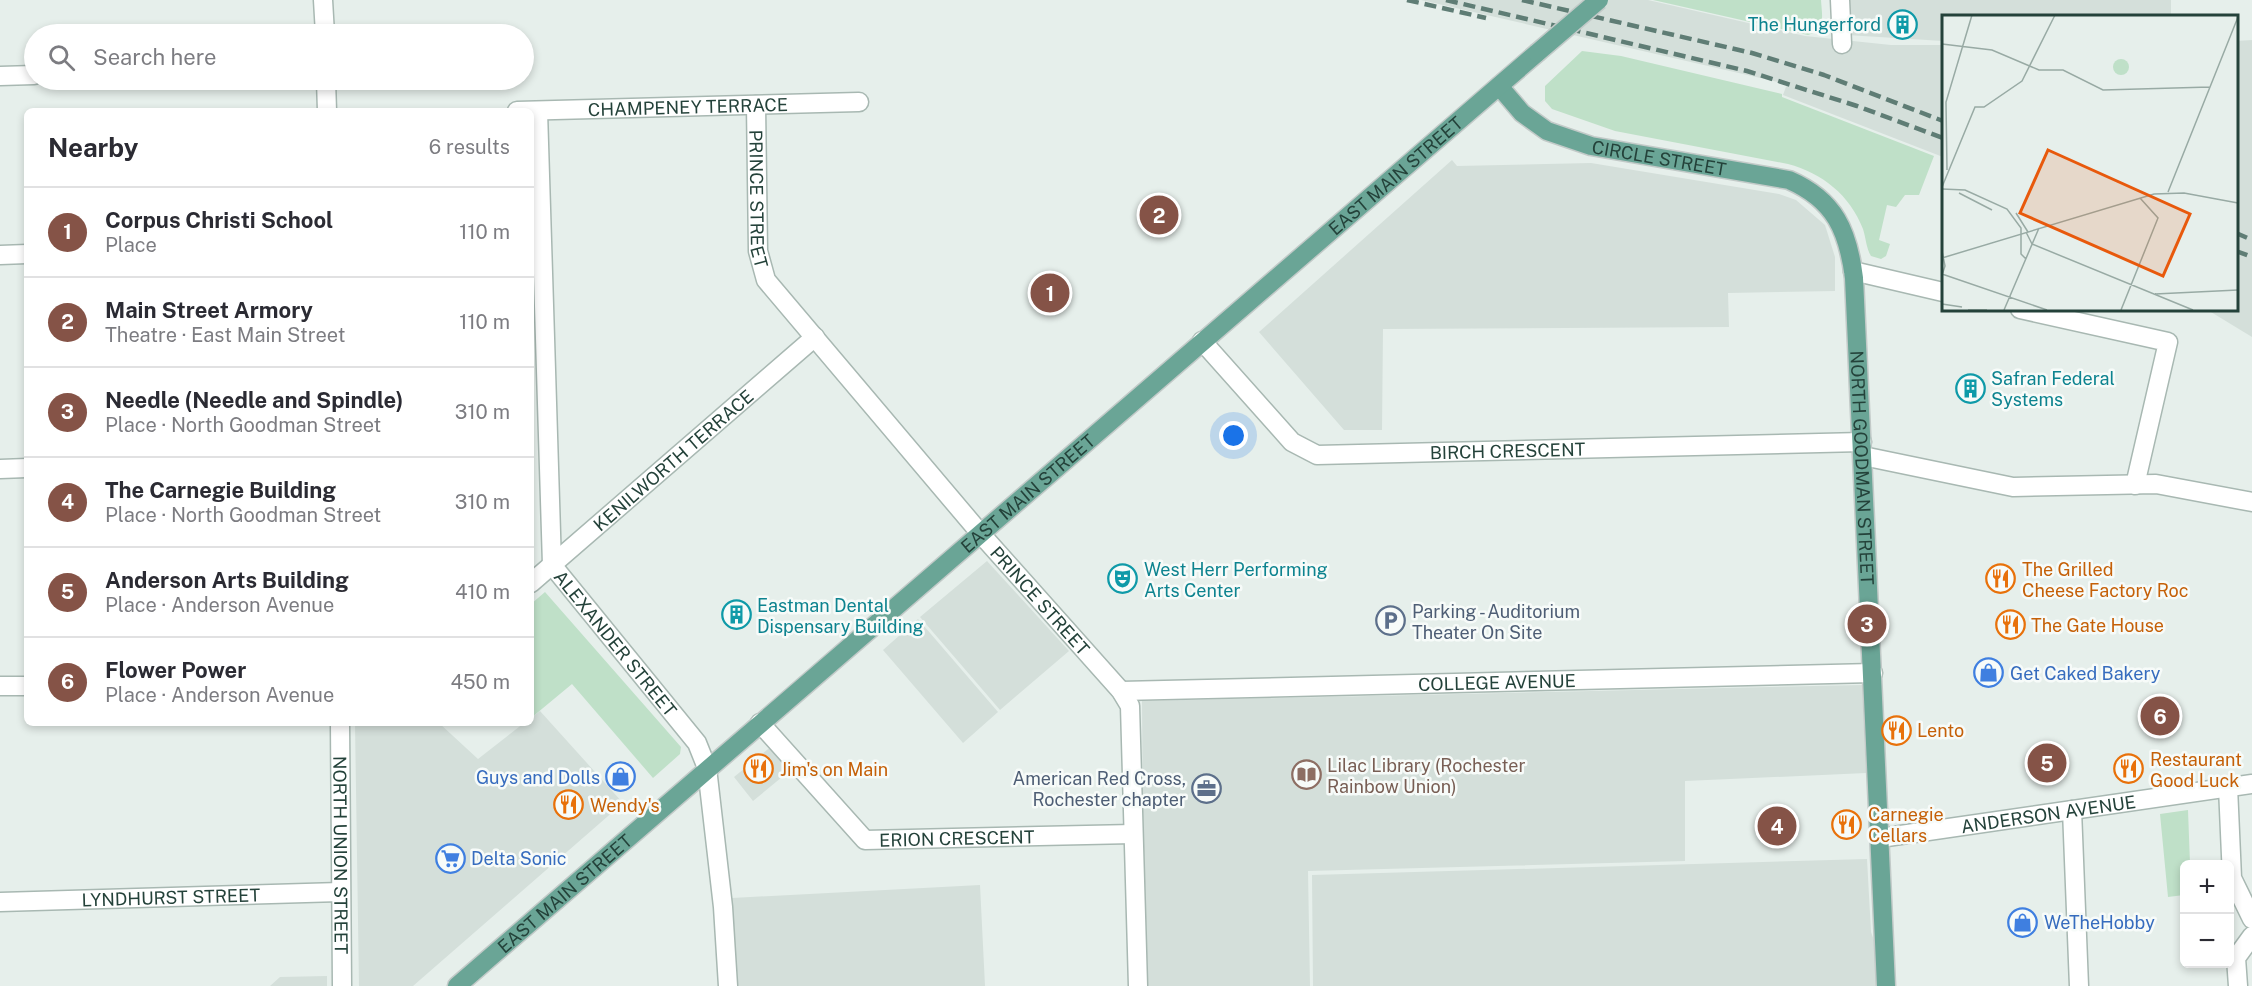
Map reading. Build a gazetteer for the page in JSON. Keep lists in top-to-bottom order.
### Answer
{
  "streets": {
    "main road": ["CIRCLE STREET", "EAST MAIN STREET", "NORTH GOODMAN STREET"],
    "street": [
      "CHAMPENEY TERRACE",
      "PRINCE STREET",
      "BIRCH CRESCENT",
      "KENILWORTH TERRACE",
      "ALEXANDER STREET",
      "COLLEGE AVENUE",
      "ANDERSON AVENUE",
      "ERION CRESCENT",
      "NORTH UNION STREET",
      "LYNDHURST STREET"
    ]
  },
  "crossings": [
    ["CHAMPENEY TERRACE", "PRINCE STREET"],
    ["CHAMPENEY TERRACE", "ALEXANDER STREET"],
    ["CIRCLE STREET", "EAST MAIN STREET"],
    ["CIRCLE STREET", "NORTH GOODMAN STREET"],
    ["EAST MAIN STREET", "PRINCE STREET"],
    ["EAST MAIN STREET", "BIRCH CRESCENT"],
    ["EAST MAIN STREET", "ALEXANDER STREET"],
    ["EAST MAIN STREET", "ERION CRESCENT"],
    ["PRINCE STREET", "KENILWORTH TERRACE"],
    ["PRINCE STREET", "COLLEGE AVENUE"],
    ["PRINCE STREET", "ERION CRESCENT"],
    ["BIRCH CRESCENT", "NORTH GOODMAN STREET"],
    ["KENILWORTH TERRACE", "ALEXANDER STREET"],
    ["NORTH GOODMAN STREET", "COLLEGE AVENUE"],
    ["NORTH GOODMAN STREET", "ANDERSON AVENUE"],
    ["NORTH UNION STREET", "LYNDHURST STREET"]
  ],
  "places": {
    "building": ["The Hungerford", "Safran Federal Systems", "Eastman Dental Dispensary Building"],
    "theatre": ["West Herr Performing Arts Center"],
    "restaurant": [
      "The Grilled Cheese Factory Roc",
      "The Gate House",
      "Lento",
      "Jim's on Main",
      "Restaurant Good Luck",
      "Wendy's",
      "Carnegie Cellars"
    ],
    "parking": ["Parking - Auditorium Theater On Site"],
    "shop": ["Get Caked Bakery", "Guys and Dolls", "WeTheHobby"],
    "library": ["Lilac Library (Rochester Rainbow Union)"],
    "office": ["American Red Cross, Rochester chapter"],
    "supermarket": ["Delta Sonic"]
  },
  "page": {
    "search": "Search here",
    "heading": ["Nearby", "6 results"],
    "list": [
      {
        "mark": "1",
        "name": "Corpus Christi School",
        "note": "Place",
        "value": "110 m"
      },
      {
        "mark": "2",
        "name": "Main Street Armory",
        "note": "Theatre · East Main Street",
        "value": "110 m"
      },
      {
        "mark": "3",
        "name": "Needle (Needle and Spindle)",
        "note": "Place · North Goodman Street",
        "value": "310 m"
      },
      {
        "mark": "4",
        "name": "The Carnegie Building",
        "note": "Place · North Goodman Street",
        "value": "310 m"
      },
      {
        "mark": "5",
        "name": "Anderson Arts Building",
        "note": "Place · Anderson Avenue",
        "value": "410 m"
      },
      {
        "mark": "6",
        "name": "Flower Power",
        "note": "Place · Anderson Avenue",
        "value": "450 m"
      }
    ],
    "pins": [
      "2",
      "1",
      "3",
      "6",
      "5",
      "4"
    ],
    "map_buttons": ["+", "−"]
  }
}
